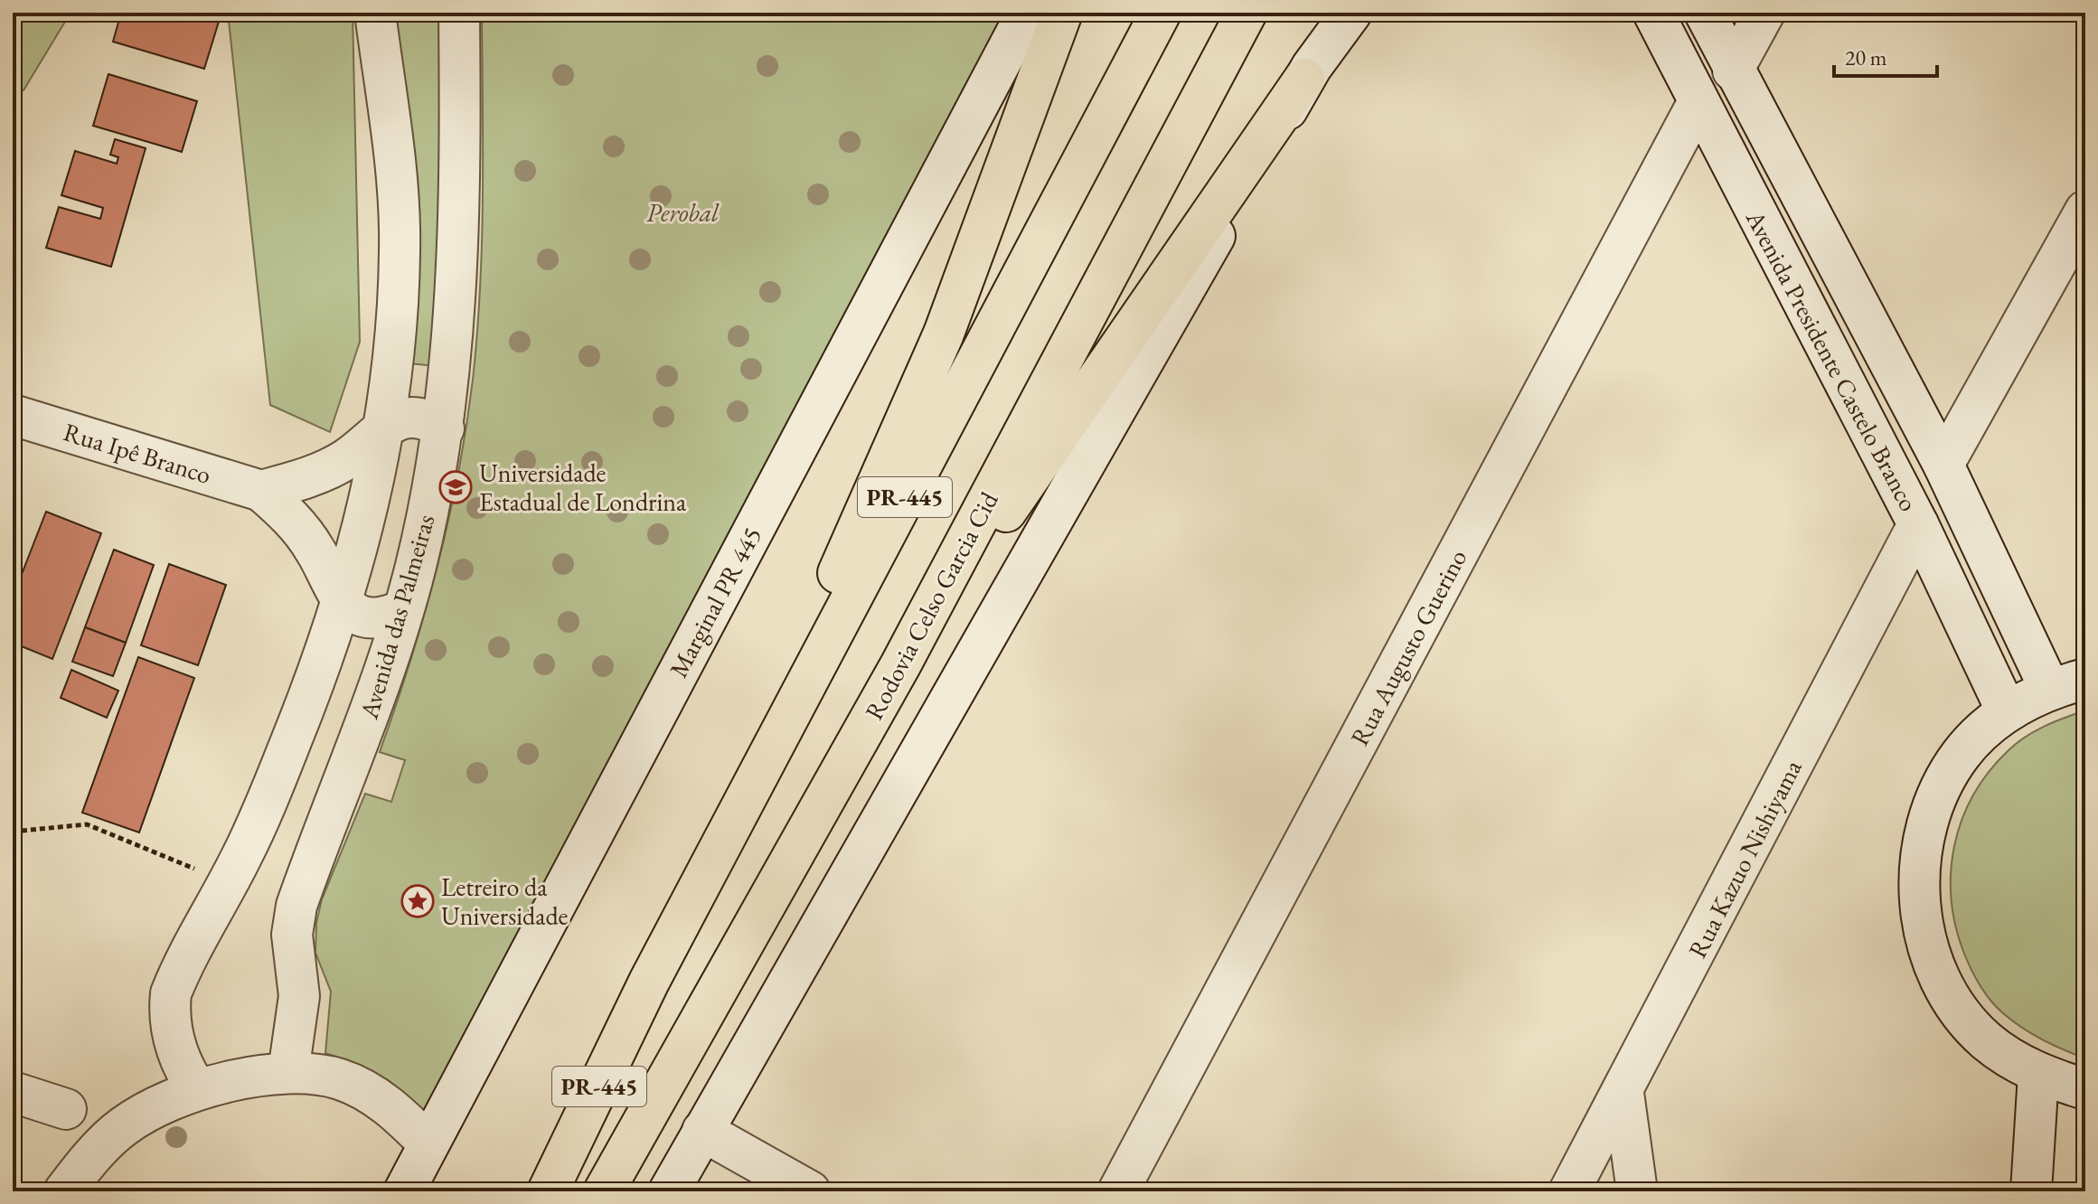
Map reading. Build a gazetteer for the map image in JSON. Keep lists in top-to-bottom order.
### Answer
{
  "streets": {
    "highway": ["PR-445", "Rodovia Celso Garcia Cid"],
    "street": [
      "Avenida Presidente Castelo Branco",
      "Rua Ipê Branco",
      "Marginal PR 445",
      "Avenida das Palmeiras",
      "Rua Augusto Guerino",
      "Rua Kazuo Nishiyama"
    ]
  },
  "crossings": [
    ["Avenida Presidente Castelo Branco", "Rua Augusto Guerino"],
    ["Avenida Presidente Castelo Branco", "Rua Kazuo Nishiyama"]
  ],
  "parks": ["Perobal"],
  "places": {
    "school or university": ["Universidade Estadual de Londrina"],
    "place": ["Letreiro da Universidade"]
  },
  "scale_bar": "20 m"
}
